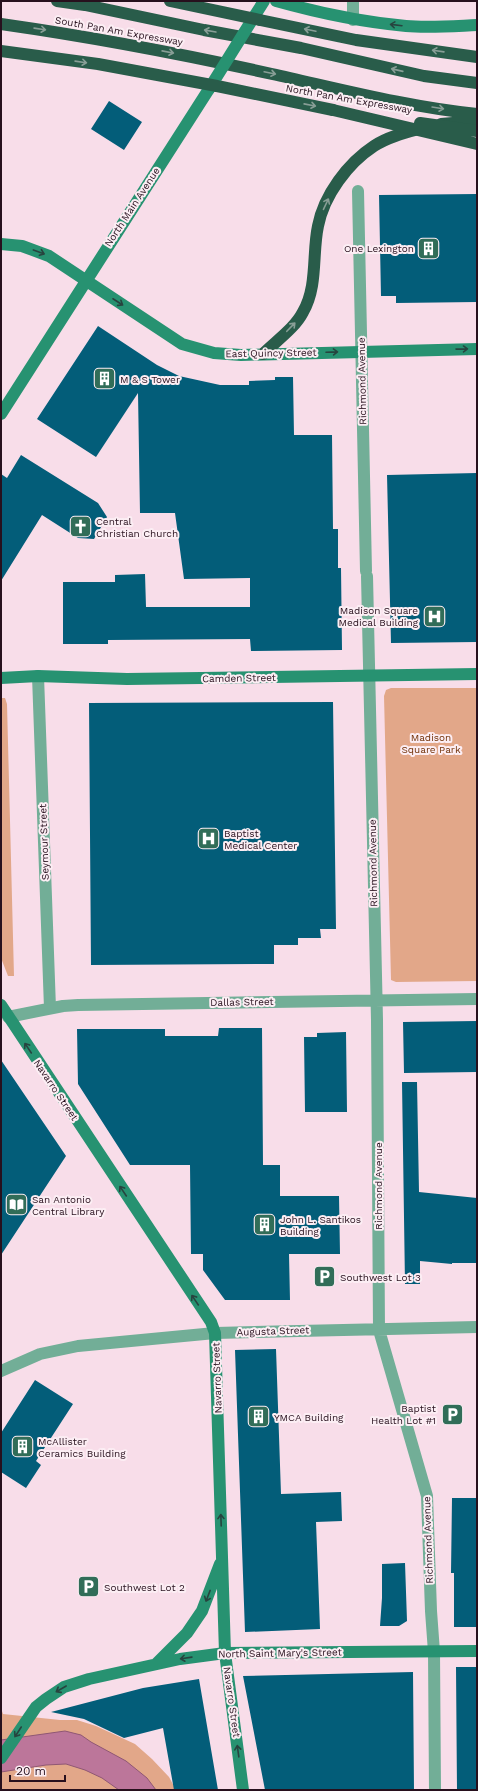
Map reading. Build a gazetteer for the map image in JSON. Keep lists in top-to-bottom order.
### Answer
{
  "streets": {
    "highway": ["South Pan Am Expressway", "North Pan Am Expressway"],
    "main road": [
      "North Main Avenue",
      "East Quincy Street",
      "Camden Street",
      "Navarro Street",
      "North Saint Mary's Street"
    ],
    "street": [
      "Richmond Avenue",
      "Seymour Street",
      "Dallas Street",
      "Augusta Street"
    ]
  },
  "crossings": [
    ["South Pan Am Expressway", "North Pan Am Expressway"],
    ["North Pan Am Expressway", "North Main Avenue"],
    ["North Main Avenue", "East Quincy Street"],
    ["East Quincy Street", "Richmond Avenue"],
    ["Richmond Avenue", "Camden Street"],
    ["Richmond Avenue", "Dallas Street"],
    ["Richmond Avenue", "Augusta Street"],
    ["Richmond Avenue", "North Saint Mary's Street"],
    ["Camden Street", "Seymour Street"],
    ["Seymour Street", "Dallas Street"],
    ["Dallas Street", "Navarro Street"],
    ["Navarro Street", "Augusta Street"],
    ["Navarro Street", "North Saint Mary's Street"]
  ],
  "one_way": ["East Quincy Street", "Navarro Street", "North Saint Mary's Street"],
  "parks": ["Madison Square Park"],
  "places": {
    "building": [
      "One Lexington",
      "M & S Tower",
      "John L. Santikos Building",
      "YMCA Building",
      "McAllister Ceramics Building"
    ],
    "church": ["Central Christian Church"],
    "hospital": ["Madison Square Medical Building", "Baptist Medical Center"],
    "library": ["San Antonio Central Library"],
    "parking": ["Southwest Lot 3", "Baptist Health Lot #1", "Southwest Lot 2"]
  },
  "scale_bar": "20 m"
}
